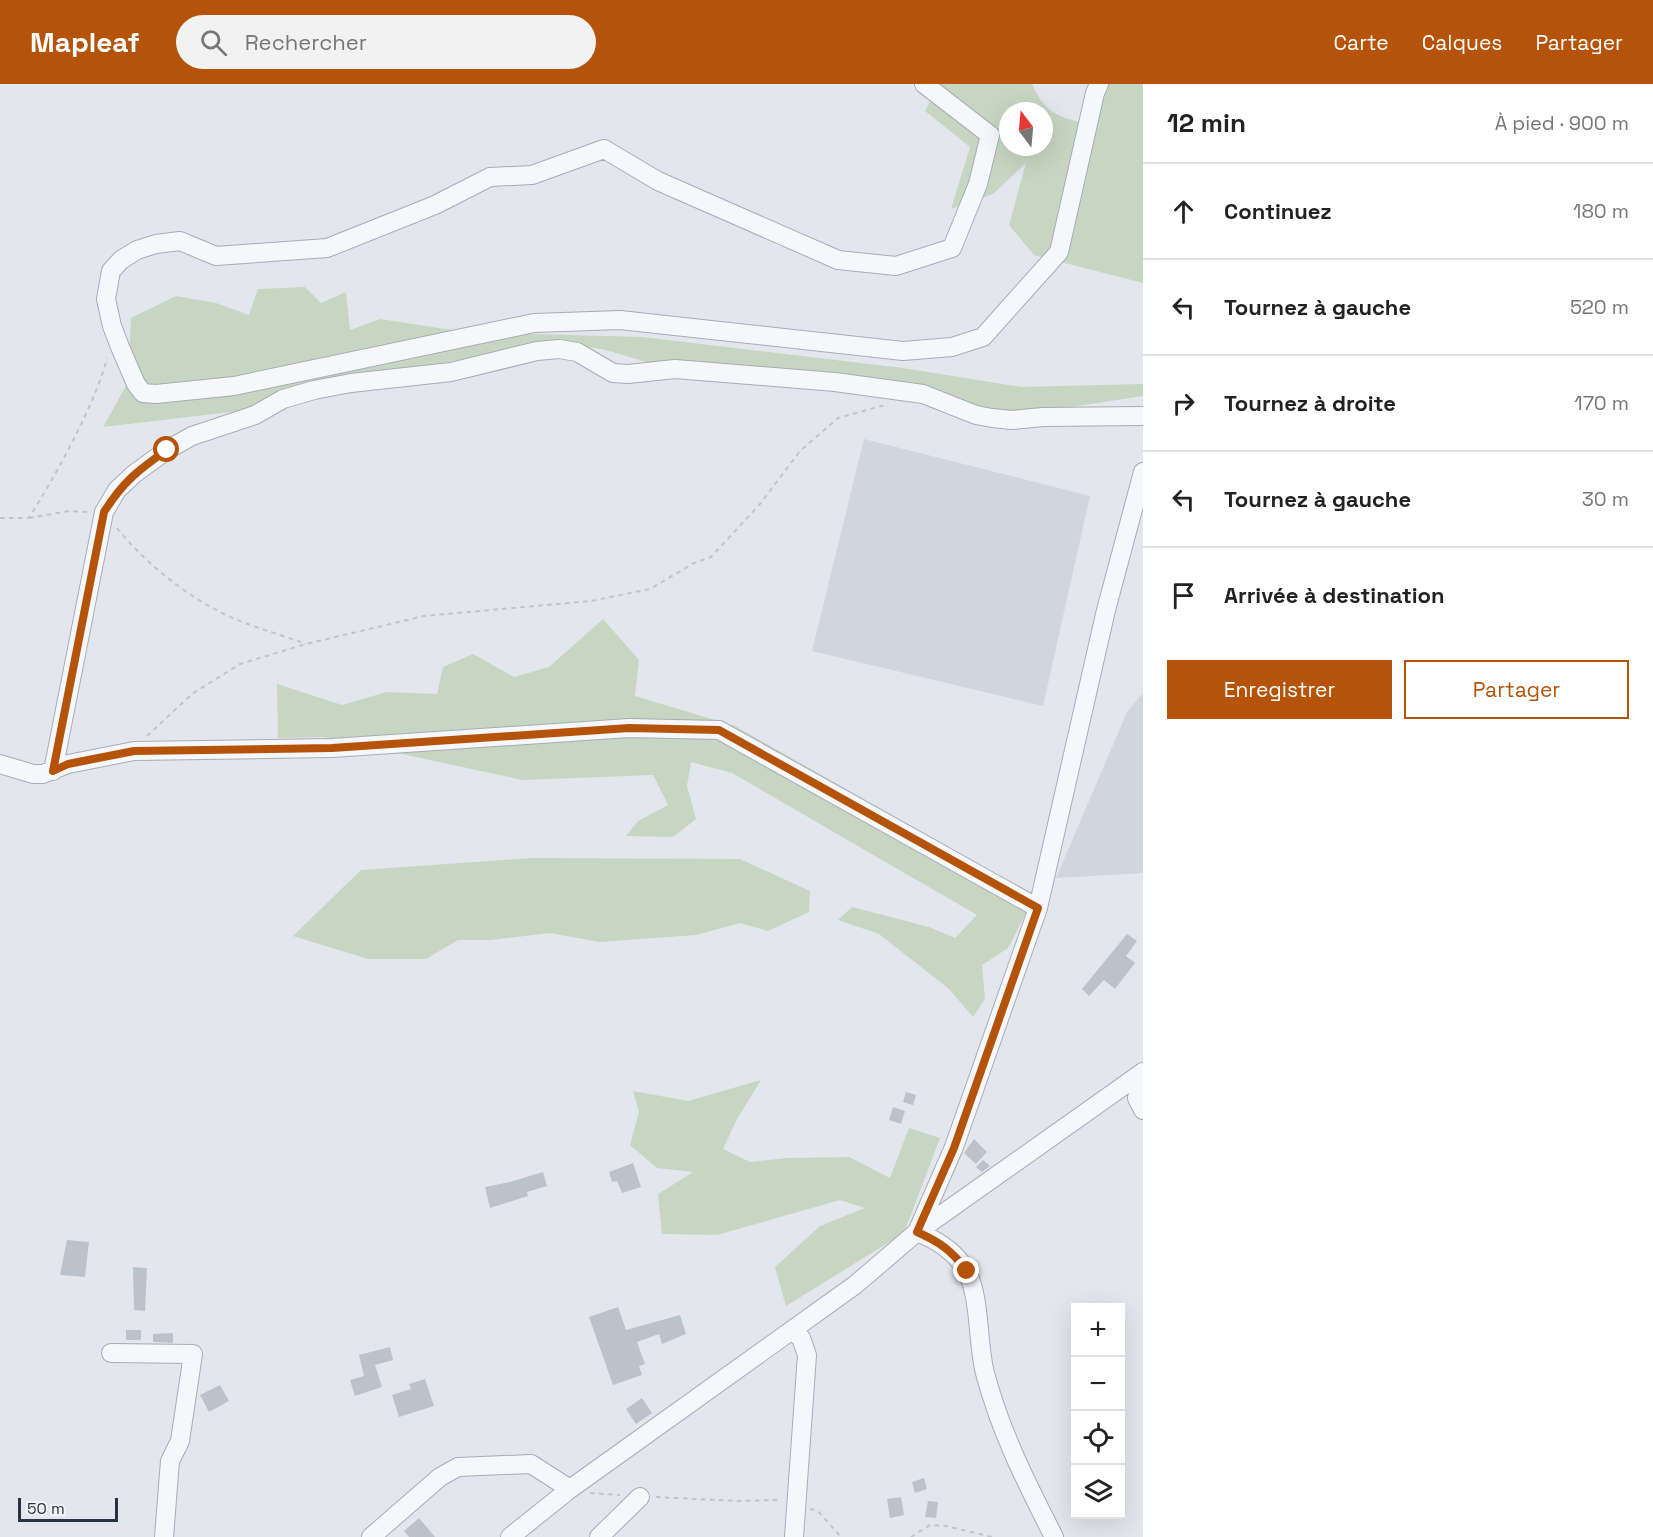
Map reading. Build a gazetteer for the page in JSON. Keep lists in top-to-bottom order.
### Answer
{
  "scale_bar": "50 m",
  "north": "top",
  "page": {
    "header": "Mapleaf",
    "search": "Rechercher",
    "nav": ["Carte", "Calques", "Partager"],
    "heading": ["12 min", "À pied · 900 m"],
    "list": [
      ["Continuez", "180 m"],
      ["Tournez à gauche", "520 m"],
      ["Tournez à droite", "170 m"],
      ["Tournez à gauche", "30 m"],
      "Arrivée à destination"
    ],
    "buttons": ["Enregistrer", "Partager"],
    "map_buttons": ["+", "−"],
    "scale": "50 m"
  }
}
